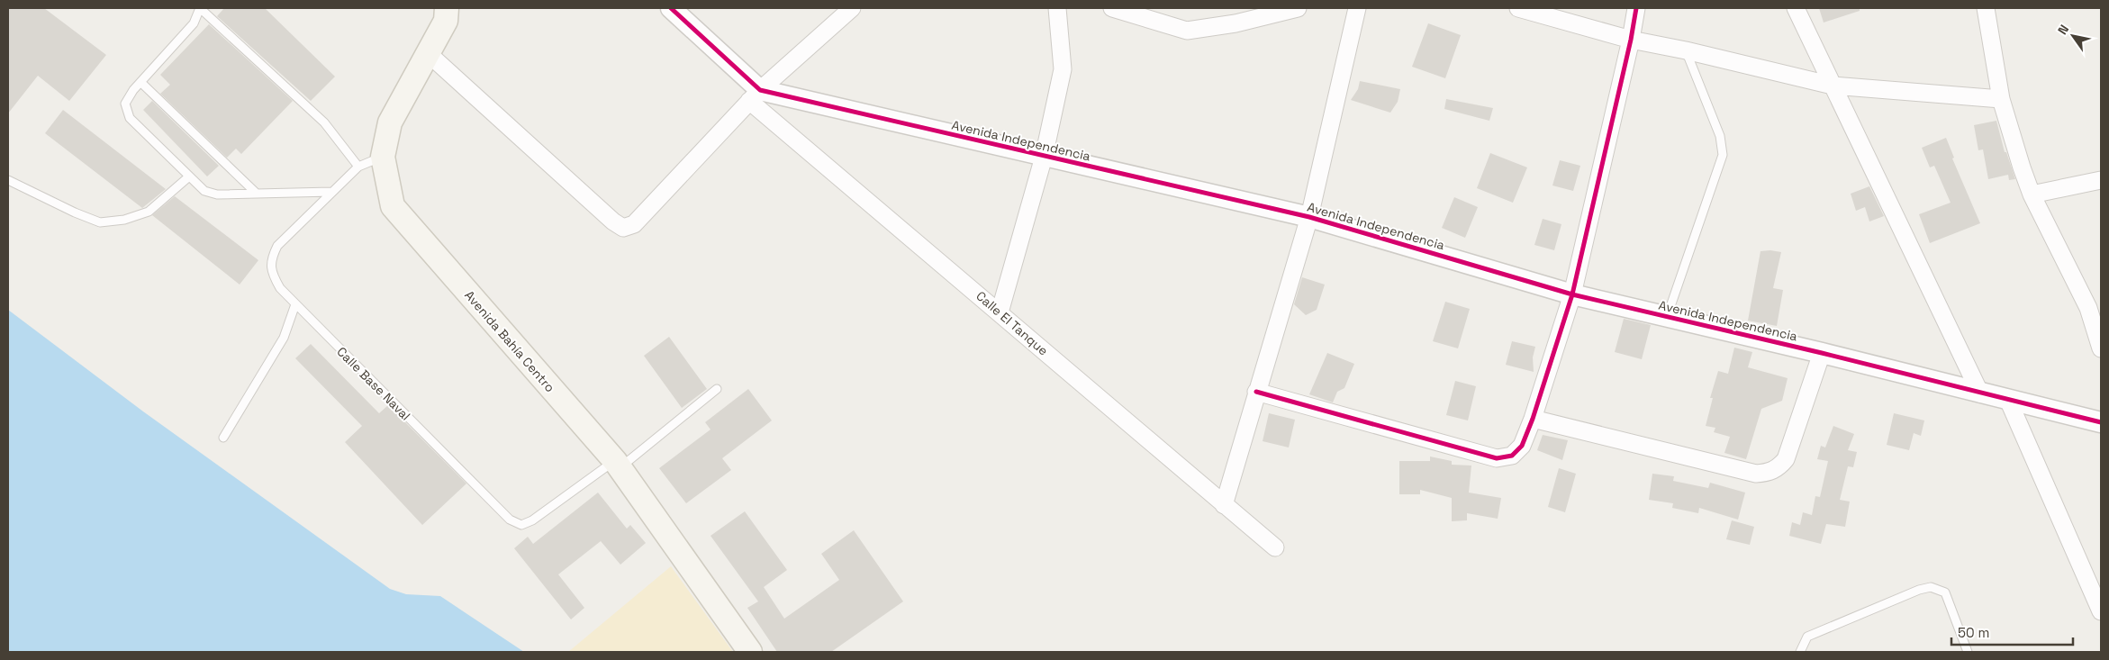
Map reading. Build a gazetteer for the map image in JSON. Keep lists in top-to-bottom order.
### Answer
{
  "streets": {
    "main road": ["Avenida Bahía Centro"],
    "street": ["Avenida Independencia", "Calle El Tanque"],
    "lane": ["Calle Base Naval"]
  },
  "crossings": [
    ["Avenida Independencia", "Calle El Tanque"],
    ["Avenida Bahía Centro", "Calle Base Naval"]
  ],
  "scale_bar": "50 m",
  "north": "top left"
}
